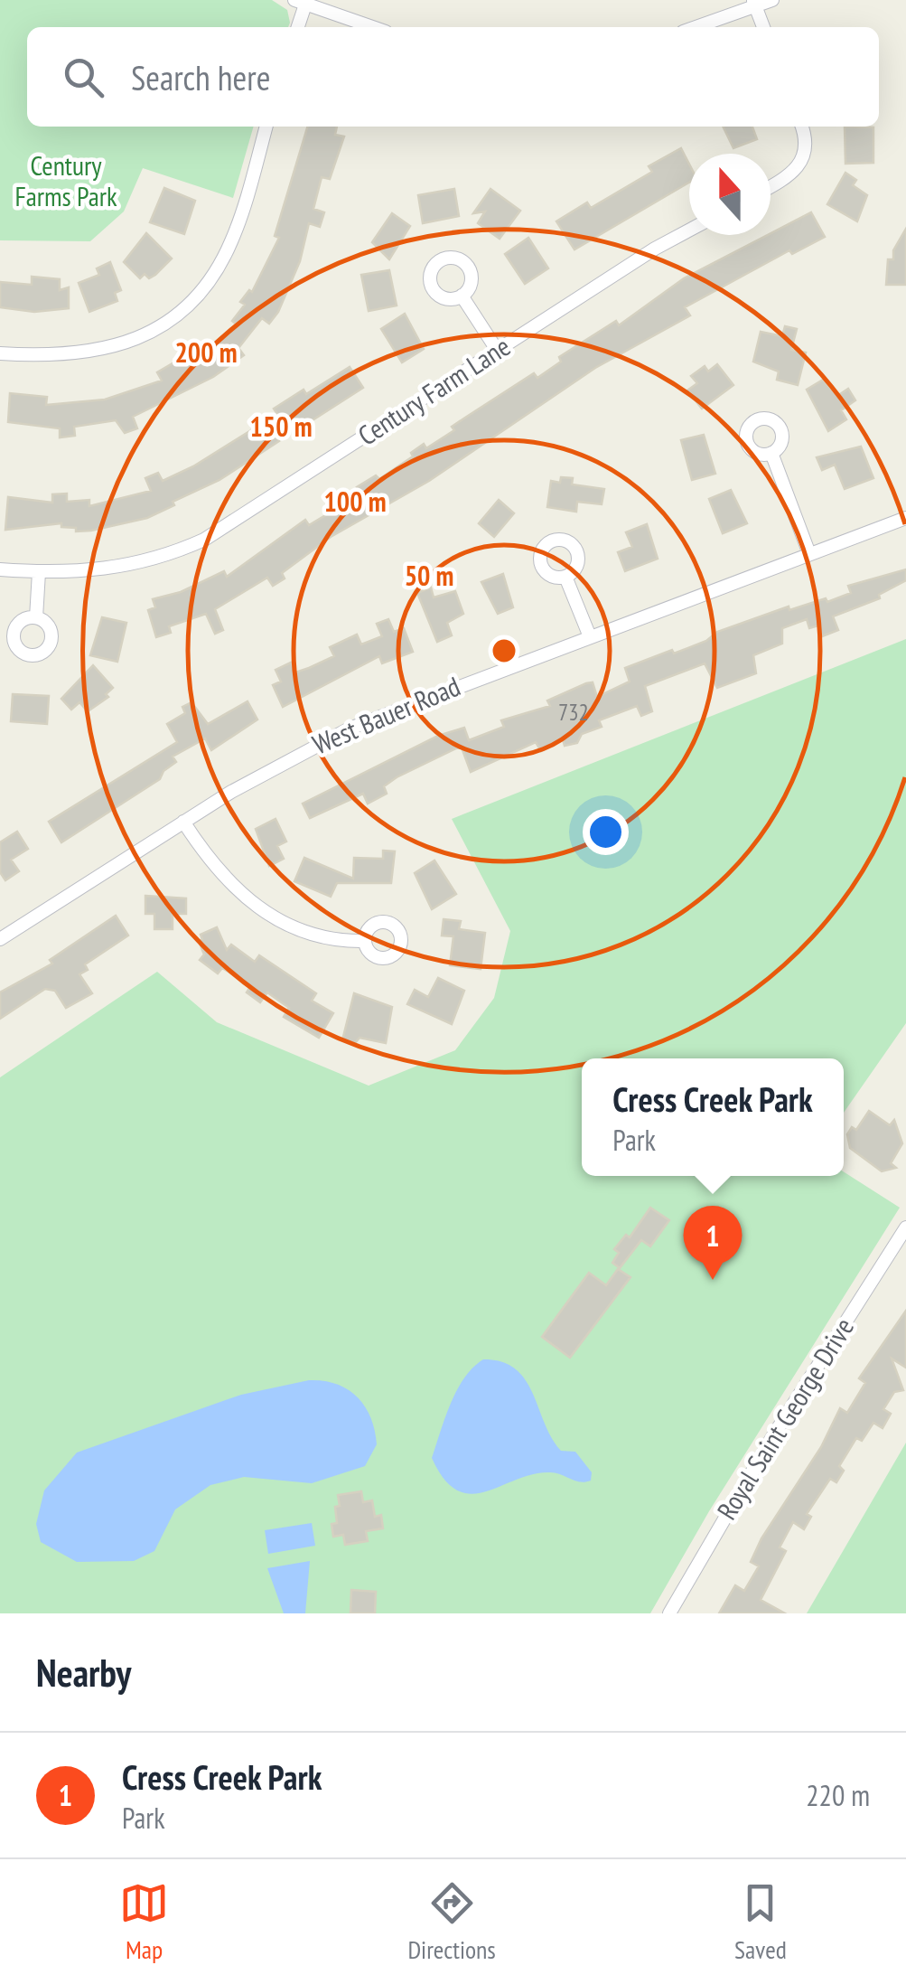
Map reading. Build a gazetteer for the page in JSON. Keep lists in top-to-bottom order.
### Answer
{
  "streets": {
    "street": ["Century Farm Lane", "West Bauer Road", "Royal Saint George Drive"]
  },
  "parks": ["Century Farms Park"],
  "house_numbers": ["732"],
  "north": "top",
  "page": {
    "search": "Search here",
    "popup": ["Cress Creek Park", "Park"],
    "pins": "1",
    "heading": "Nearby",
    "list": [
      {
        "mark": "1",
        "name": "Cress Creek Park",
        "note": "Park",
        "value": "220 m"
      }
    ],
    "nav": ["Map", "Directions", "Saved"]
  },
  "rings": [
    "200 m",
    "150 m",
    "100 m",
    "50 m"
  ]
}
